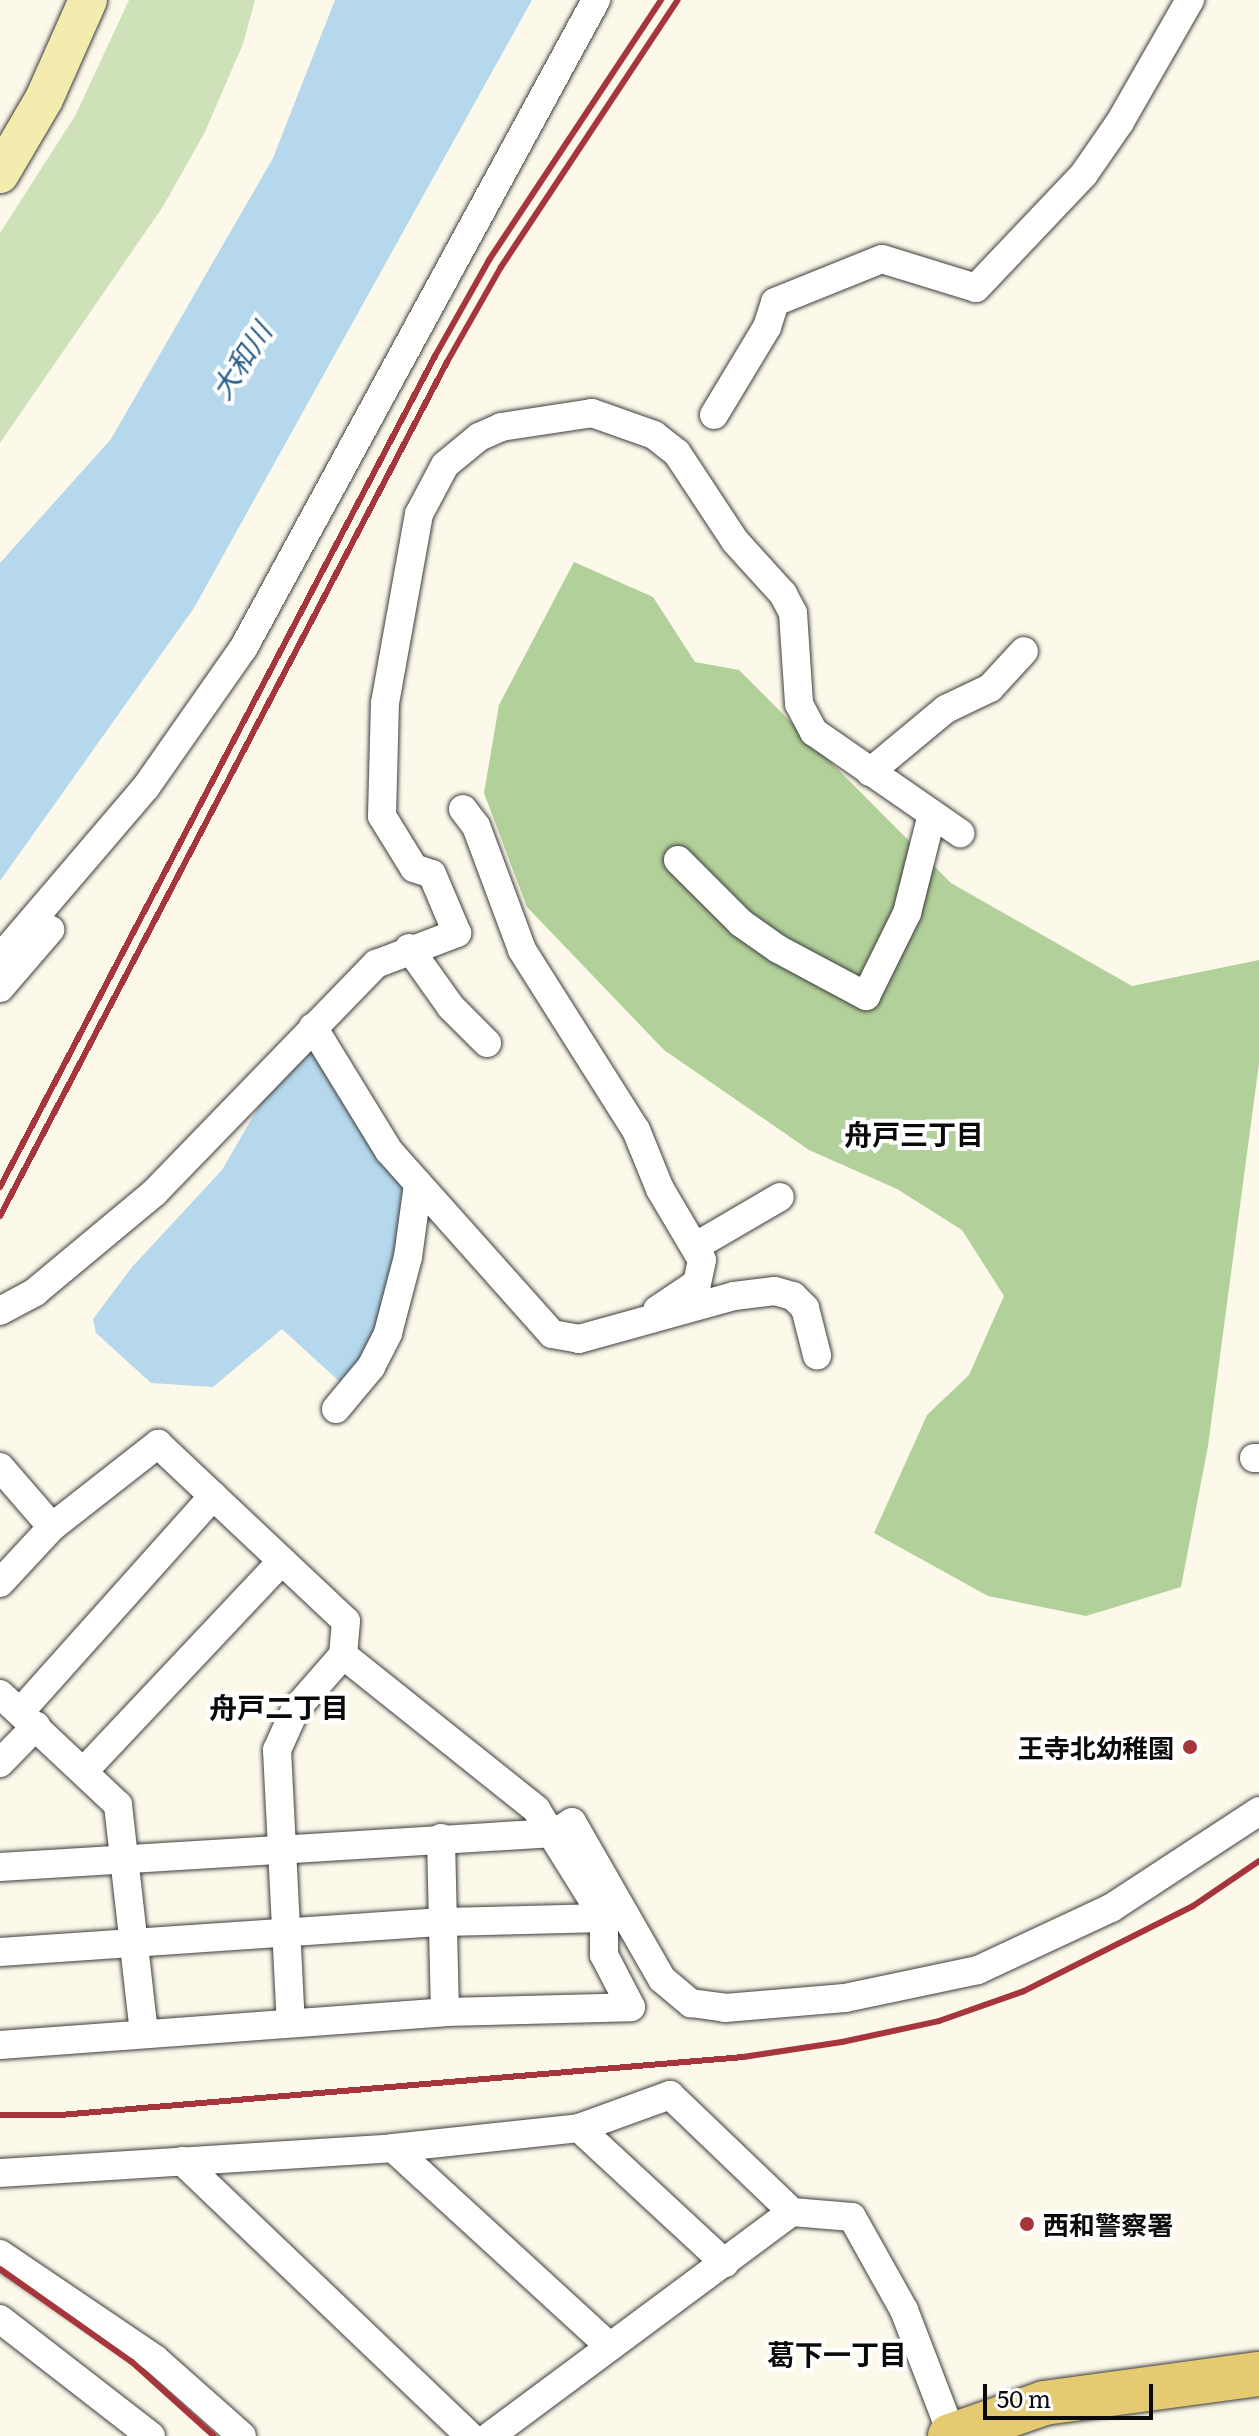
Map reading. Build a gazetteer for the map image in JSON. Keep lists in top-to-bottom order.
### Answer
{
  "districts": ["舟戸三丁目", "舟戸二丁目", "葛下一丁目"],
  "water": ["大和川"],
  "places": ["王寺北幼稚園", "西和警察署"],
  "scale_bar": "50 m"
}
